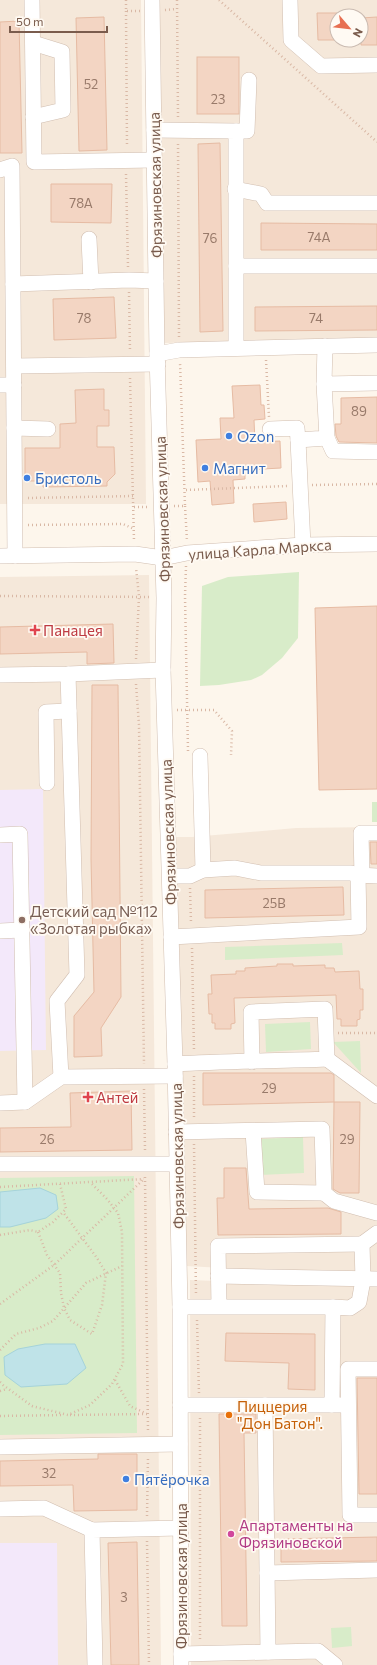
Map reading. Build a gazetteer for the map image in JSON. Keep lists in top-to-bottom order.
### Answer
{
  "streets": {
    "street": ["Фрязиновская улица", "улица Карла Маркса"]
  },
  "crossings": [
    ["Фрязиновская улица", "улица Карла Маркса"]
  ],
  "places": {
    "other": [
      "Ozon",
      "Магнит",
      "Бристоль",
      "Детский сад №112 «Золотая рыбка»",
      "Пиццерия \"Дон Батон\".",
      "Пятёрочка",
      "Апартаменты на Фрязиновской"
    ],
    "health": ["Панацея", "Антей"]
  },
  "house_numbers": [
    "52",
    "23",
    "78А",
    "74А",
    "76",
    "78",
    "74",
    "89",
    "25В",
    "29",
    "26",
    "29",
    "32",
    "3"
  ],
  "scale_bar": "50 m",
  "north": "bottom right"
}
